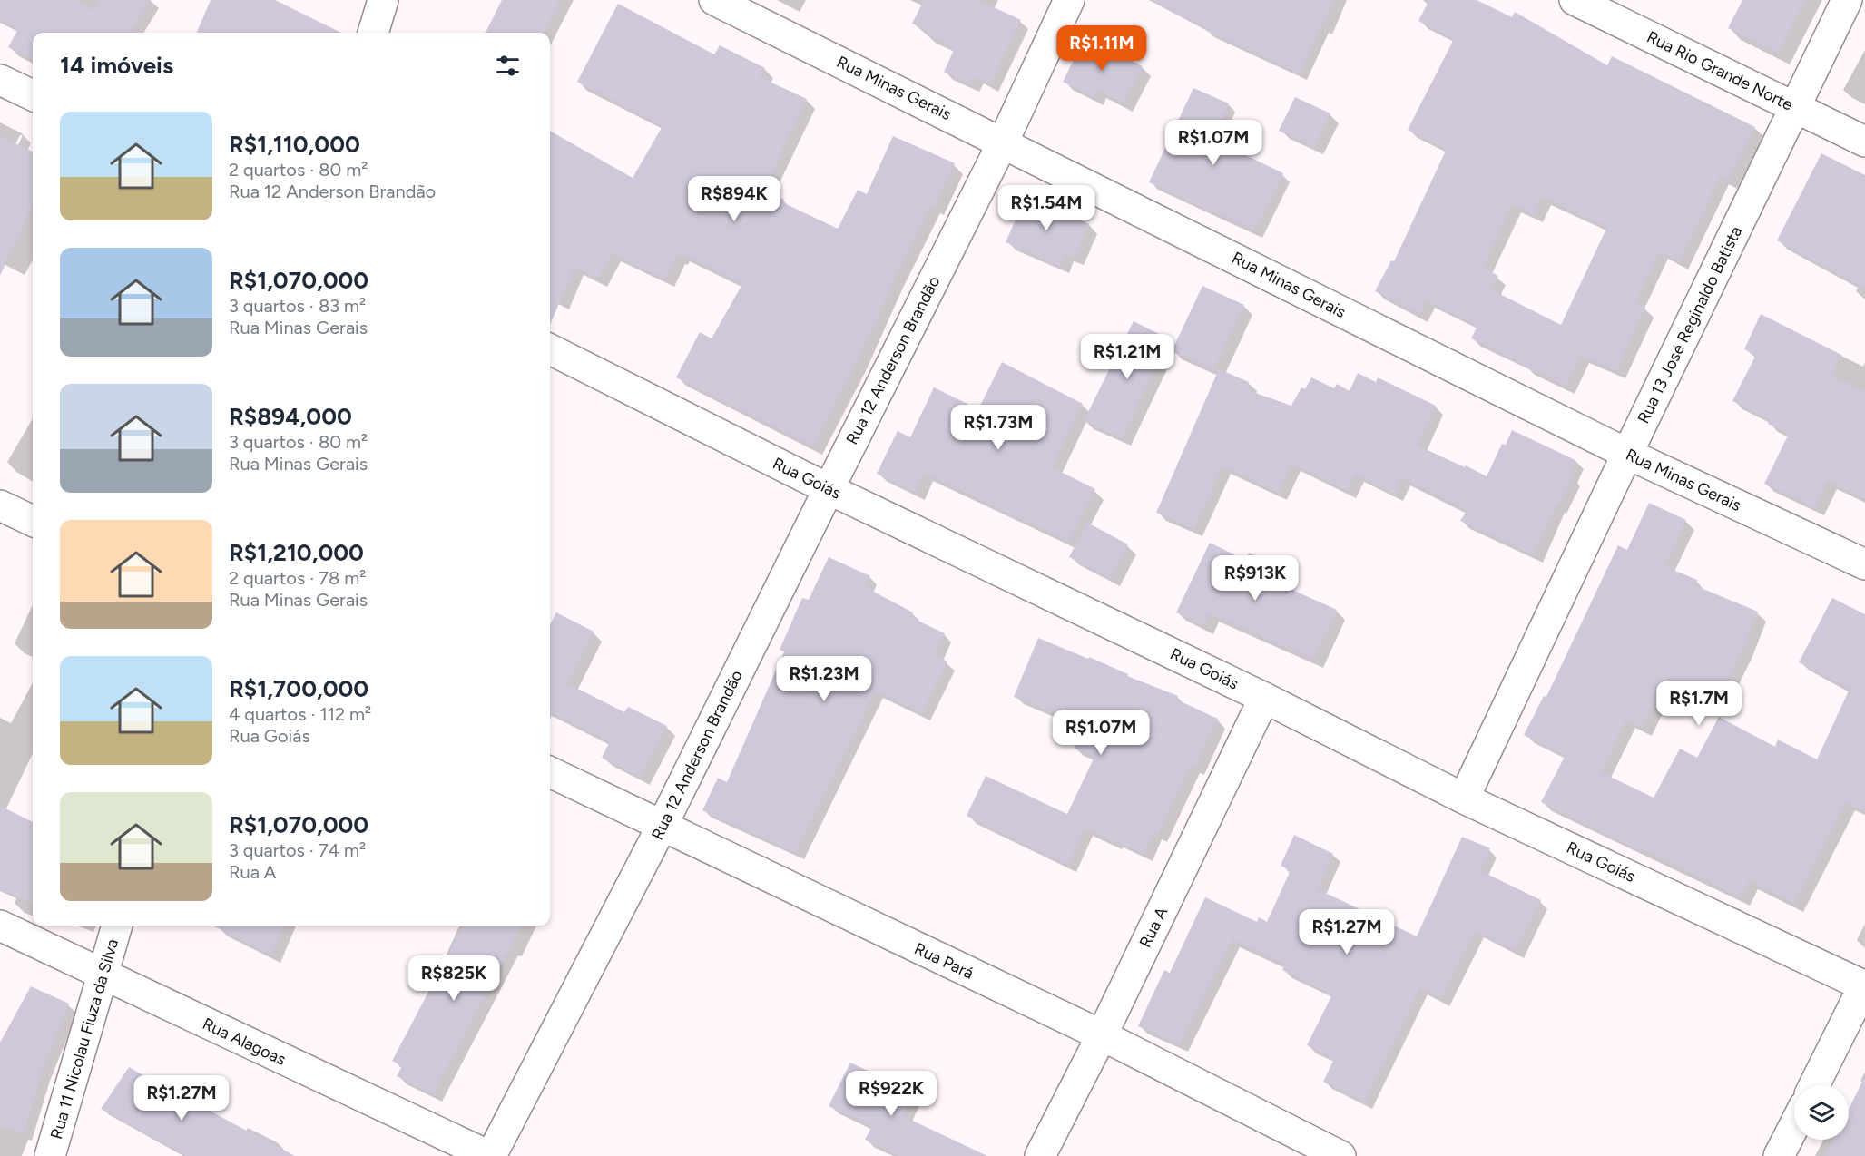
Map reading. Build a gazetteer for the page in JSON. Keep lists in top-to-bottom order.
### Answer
{
  "streets": {
    "street": [
      "Rua Rio Grande Norte",
      "Rua Minas Gerais",
      "Rua 13 José Reginaldo Batista",
      "Rua 12 Anderson Brandão",
      "Rua Goiás",
      "Rua A",
      "Rua Pará",
      "Rua 11 Nicolau Fiuza da Silva",
      "Rua Alagoas"
    ]
  },
  "crossings": [
    ["Rua Rio Grande Norte", "Rua 13 José Reginaldo Batista"],
    ["Rua Minas Gerais", "Rua 13 José Reginaldo Batista"],
    ["Rua Minas Gerais", "Rua 12 Anderson Brandão"],
    ["Rua 13 José Reginaldo Batista", "Rua Goiás"],
    ["Rua 12 Anderson Brandão", "Rua Goiás"],
    ["Rua 12 Anderson Brandão", "Rua Pará"],
    ["Rua 12 Anderson Brandão", "Rua Alagoas"],
    ["Rua Goiás", "Rua A"],
    ["Rua A", "Rua Pará"],
    ["Rua 11 Nicolau Fiuza da Silva", "Rua Alagoas"]
  ],
  "page": {
    "price": [
      "R$1.11M",
      "R$1.07M",
      "R$894K",
      "R$1.54M",
      "R$1.21M",
      "R$1.73M",
      "R$913K",
      "R$1.23M",
      "R$1.7M",
      "R$1.07M",
      "R$1.27M",
      "R$825K",
      "R$922K",
      "R$1.27M"
    ],
    "heading": "14 imóveis",
    "list": [
      {
        "name": "R$1,110,000",
        "note": "2 quartos · 80 m² · Rua 12 Anderson Brandão"
      },
      {
        "name": "R$1,070,000",
        "note": "3 quartos · 83 m² · Rua Minas Gerais"
      },
      {
        "name": "R$894,000",
        "note": "3 quartos · 80 m² · Rua Minas Gerais"
      },
      {
        "name": "R$1,210,000",
        "note": "2 quartos · 78 m² · Rua Minas Gerais"
      },
      {
        "name": "R$1,700,000",
        "note": "4 quartos · 112 m² · Rua Goiás"
      },
      {
        "name": "R$1,070,000",
        "note": "3 quartos · 74 m² · Rua A"
      }
    ]
  }
}
